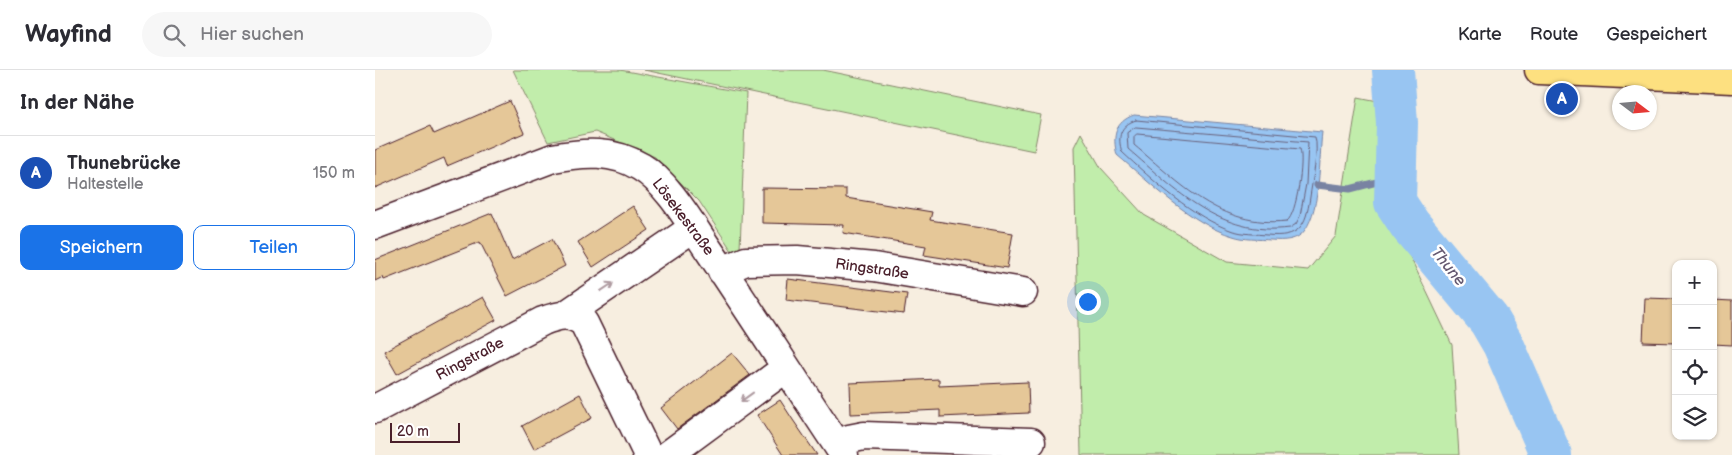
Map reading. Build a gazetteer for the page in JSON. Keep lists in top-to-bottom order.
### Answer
{
  "streets": {
    "street": ["Lösekestraße", "Ringstraße"]
  },
  "crossings": [
    ["Lösekestraße", "Ringstraße"]
  ],
  "water": ["Thune"],
  "scale_bar": "20 m",
  "north": "right",
  "page": {
    "header": "Wayfind",
    "search": "Hier suchen",
    "nav": ["Karte", "Route", "Gespeichert"],
    "heading": "In der Nähe",
    "pins": "A",
    "list": [
      {
        "mark": "A",
        "name": "Thunebrücke",
        "note": "Haltestelle",
        "value": "150 m"
      }
    ],
    "buttons": ["Speichern", "Teilen"],
    "map_buttons": ["+", "−"],
    "scale": "20 m"
  }
}
